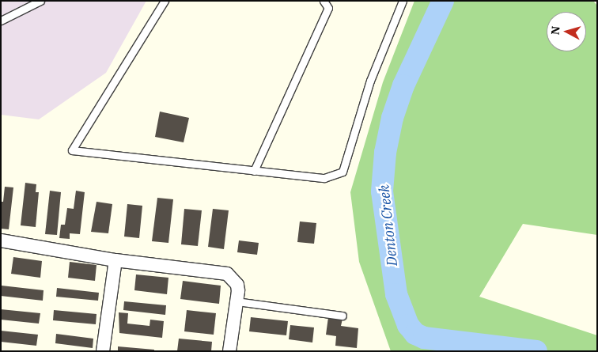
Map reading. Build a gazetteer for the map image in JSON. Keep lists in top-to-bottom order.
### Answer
{
  "water": ["Denton Creek"],
  "north": "left"
}
